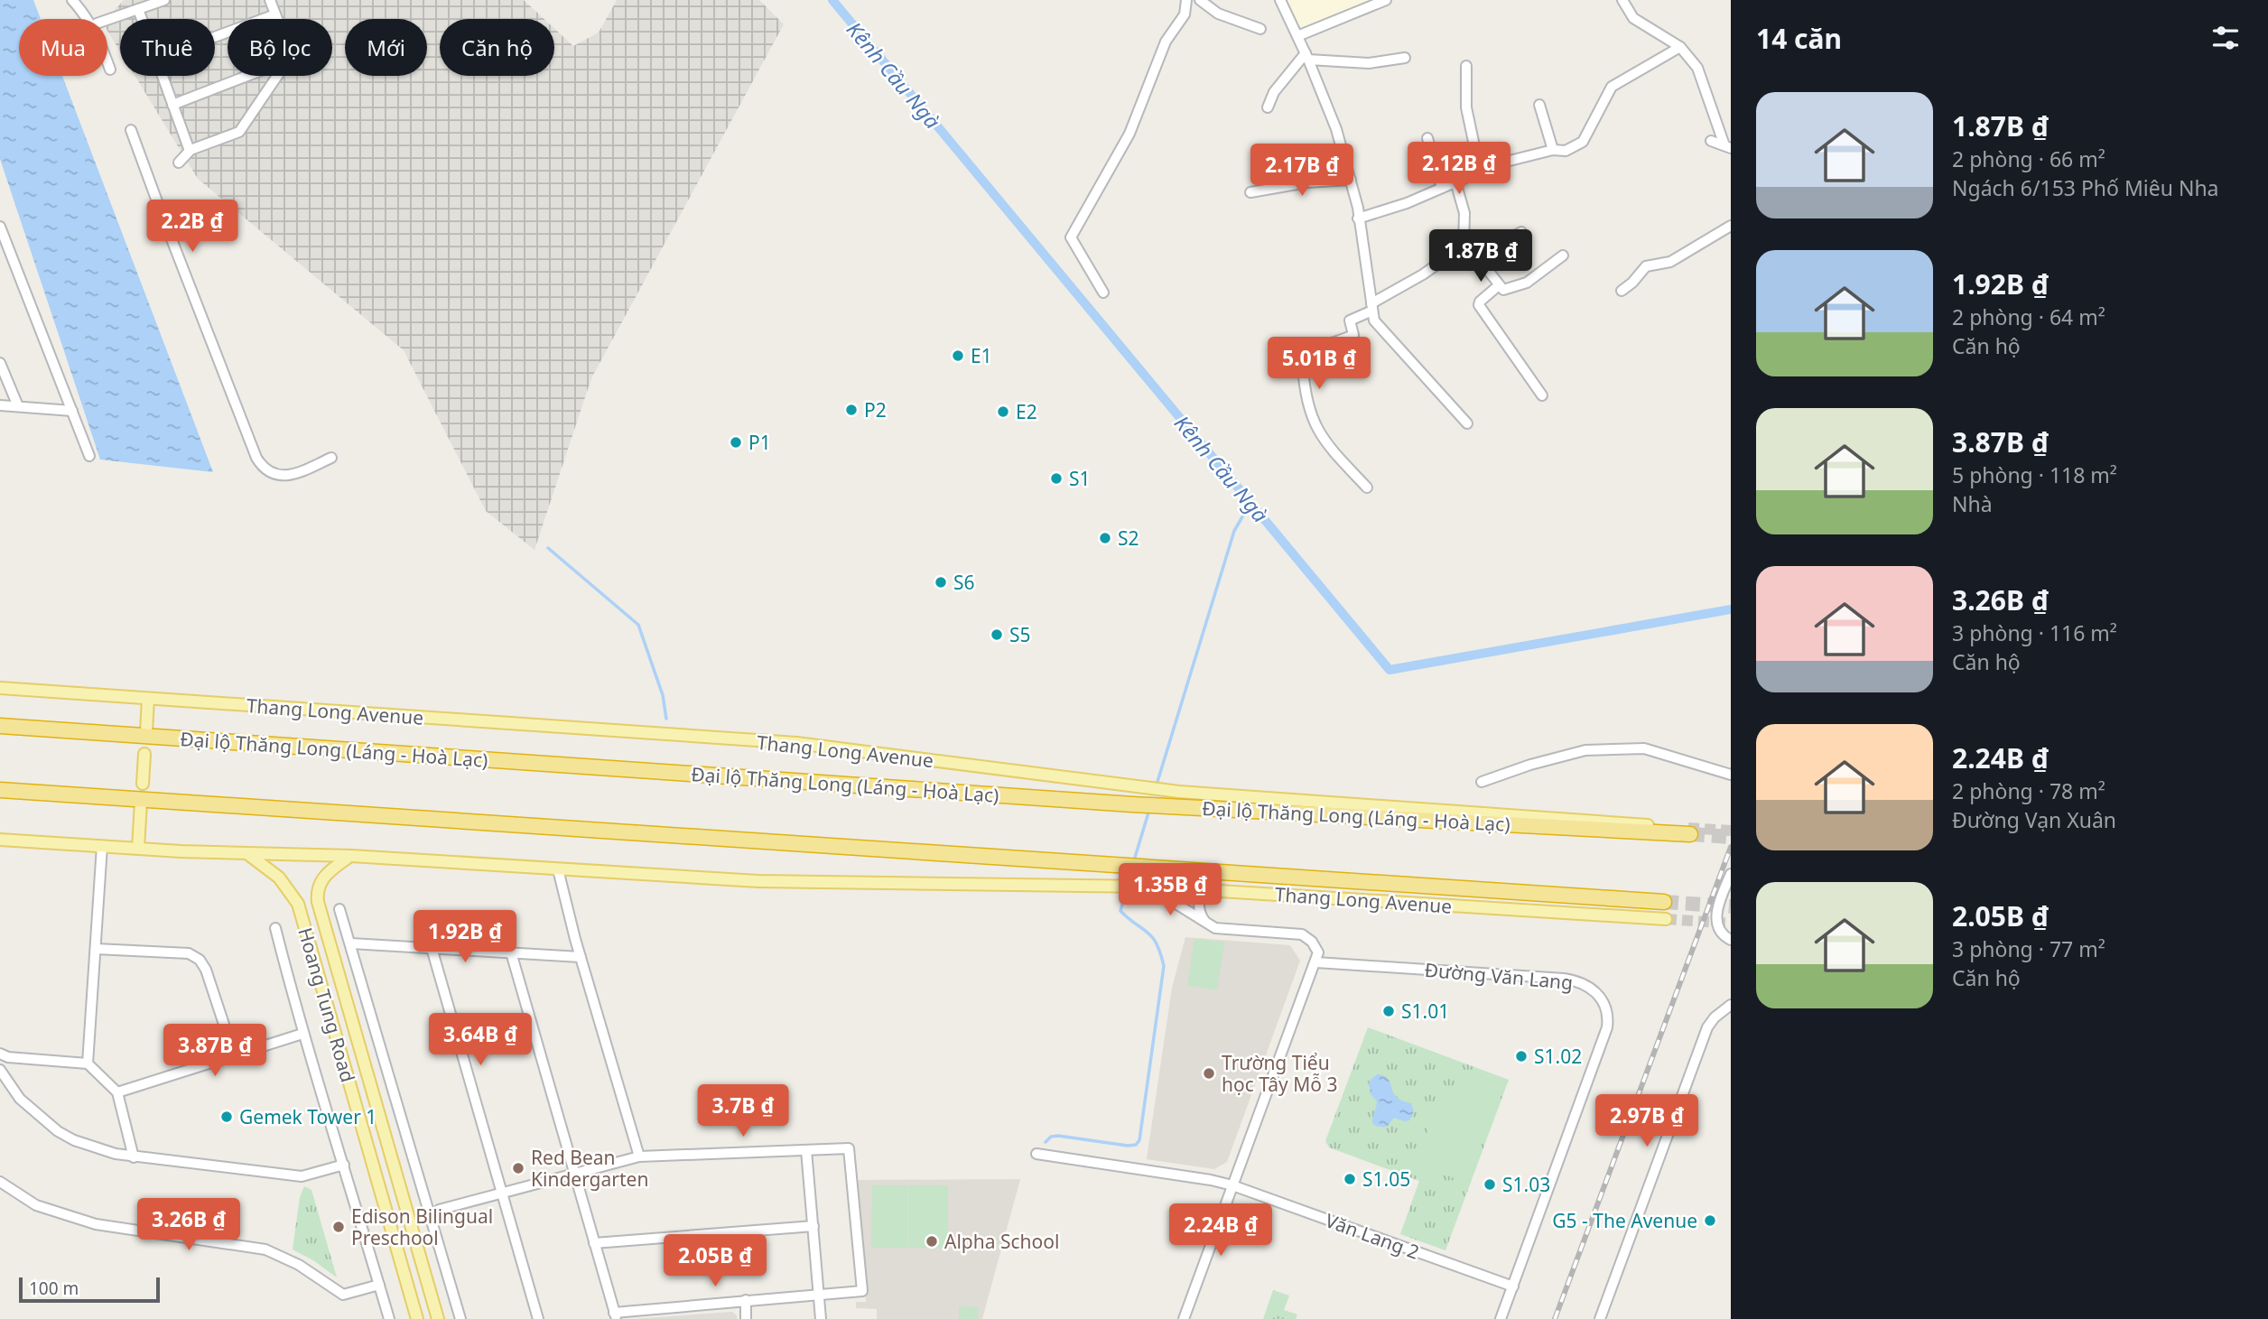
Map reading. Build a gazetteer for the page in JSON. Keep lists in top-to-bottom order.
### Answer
{
  "streets": {
    "highway": ["Đại lộ Thăng Long (Láng - Hoà Lạc)"],
    "main road": ["Thang Long Avenue", "Hoang Tung Road"],
    "street": ["Đường Văn Lang", "Văn Lang 2"]
  },
  "crossings": [
    ["Thang Long Avenue", "Đại lộ Thăng Long (Láng - Hoà Lạc)"],
    ["Thang Long Avenue", "Hoang Tung Road"],
    ["Đường Văn Lang", "Văn Lang 2"]
  ],
  "water": ["Kênh Cầu Ngà"],
  "places": [
    "E1",
    "P2",
    "E2",
    "P1",
    "S1",
    "S2",
    "S6",
    "S5",
    "S1.01",
    "S1.02",
    "Trường Tiểu học Tây Mỗ 3",
    "Gemek Tower 1",
    "Red Bean Kindergarten",
    "S1.05",
    "S1.03",
    "G5 - The Avenue",
    "Edison Bilingual Preschool",
    "Alpha School"
  ],
  "scale_bar": "100 m",
  "page": {
    "heading": "14 căn",
    "chip": [
      "Mua",
      "Thuê",
      "Bộ lọc",
      "Mới",
      "Căn hộ"
    ],
    "list": [
      {
        "name": "1.87B ₫",
        "note": "2 phòng · 66 m² · Ngách 6/153 Phố Miêu Nha"
      },
      {
        "name": "1.92B ₫",
        "note": "2 phòng · 64 m² · Căn hộ"
      },
      {
        "name": "3.87B ₫",
        "note": "5 phòng · 118 m² · Nhà"
      },
      {
        "name": "3.26B ₫",
        "note": "3 phòng · 116 m² · Căn hộ"
      },
      {
        "name": "2.24B ₫",
        "note": "2 phòng · 78 m² · Đường Vạn Xuân"
      },
      {
        "name": "2.05B ₫",
        "note": "3 phòng · 77 m² · Căn hộ"
      }
    ],
    "price": [
      "2.12B ₫",
      "2.17B ₫",
      "2.2B ₫",
      "1.87B ₫",
      "5.01B ₫",
      "1.35B ₫",
      "1.92B ₫",
      "3.64B ₫",
      "3.87B ₫",
      "3.7B ₫",
      "2.97B ₫",
      "3.26B ₫",
      "2.24B ₫",
      "2.05B ₫"
    ],
    "scale": "100 m"
  }
}
